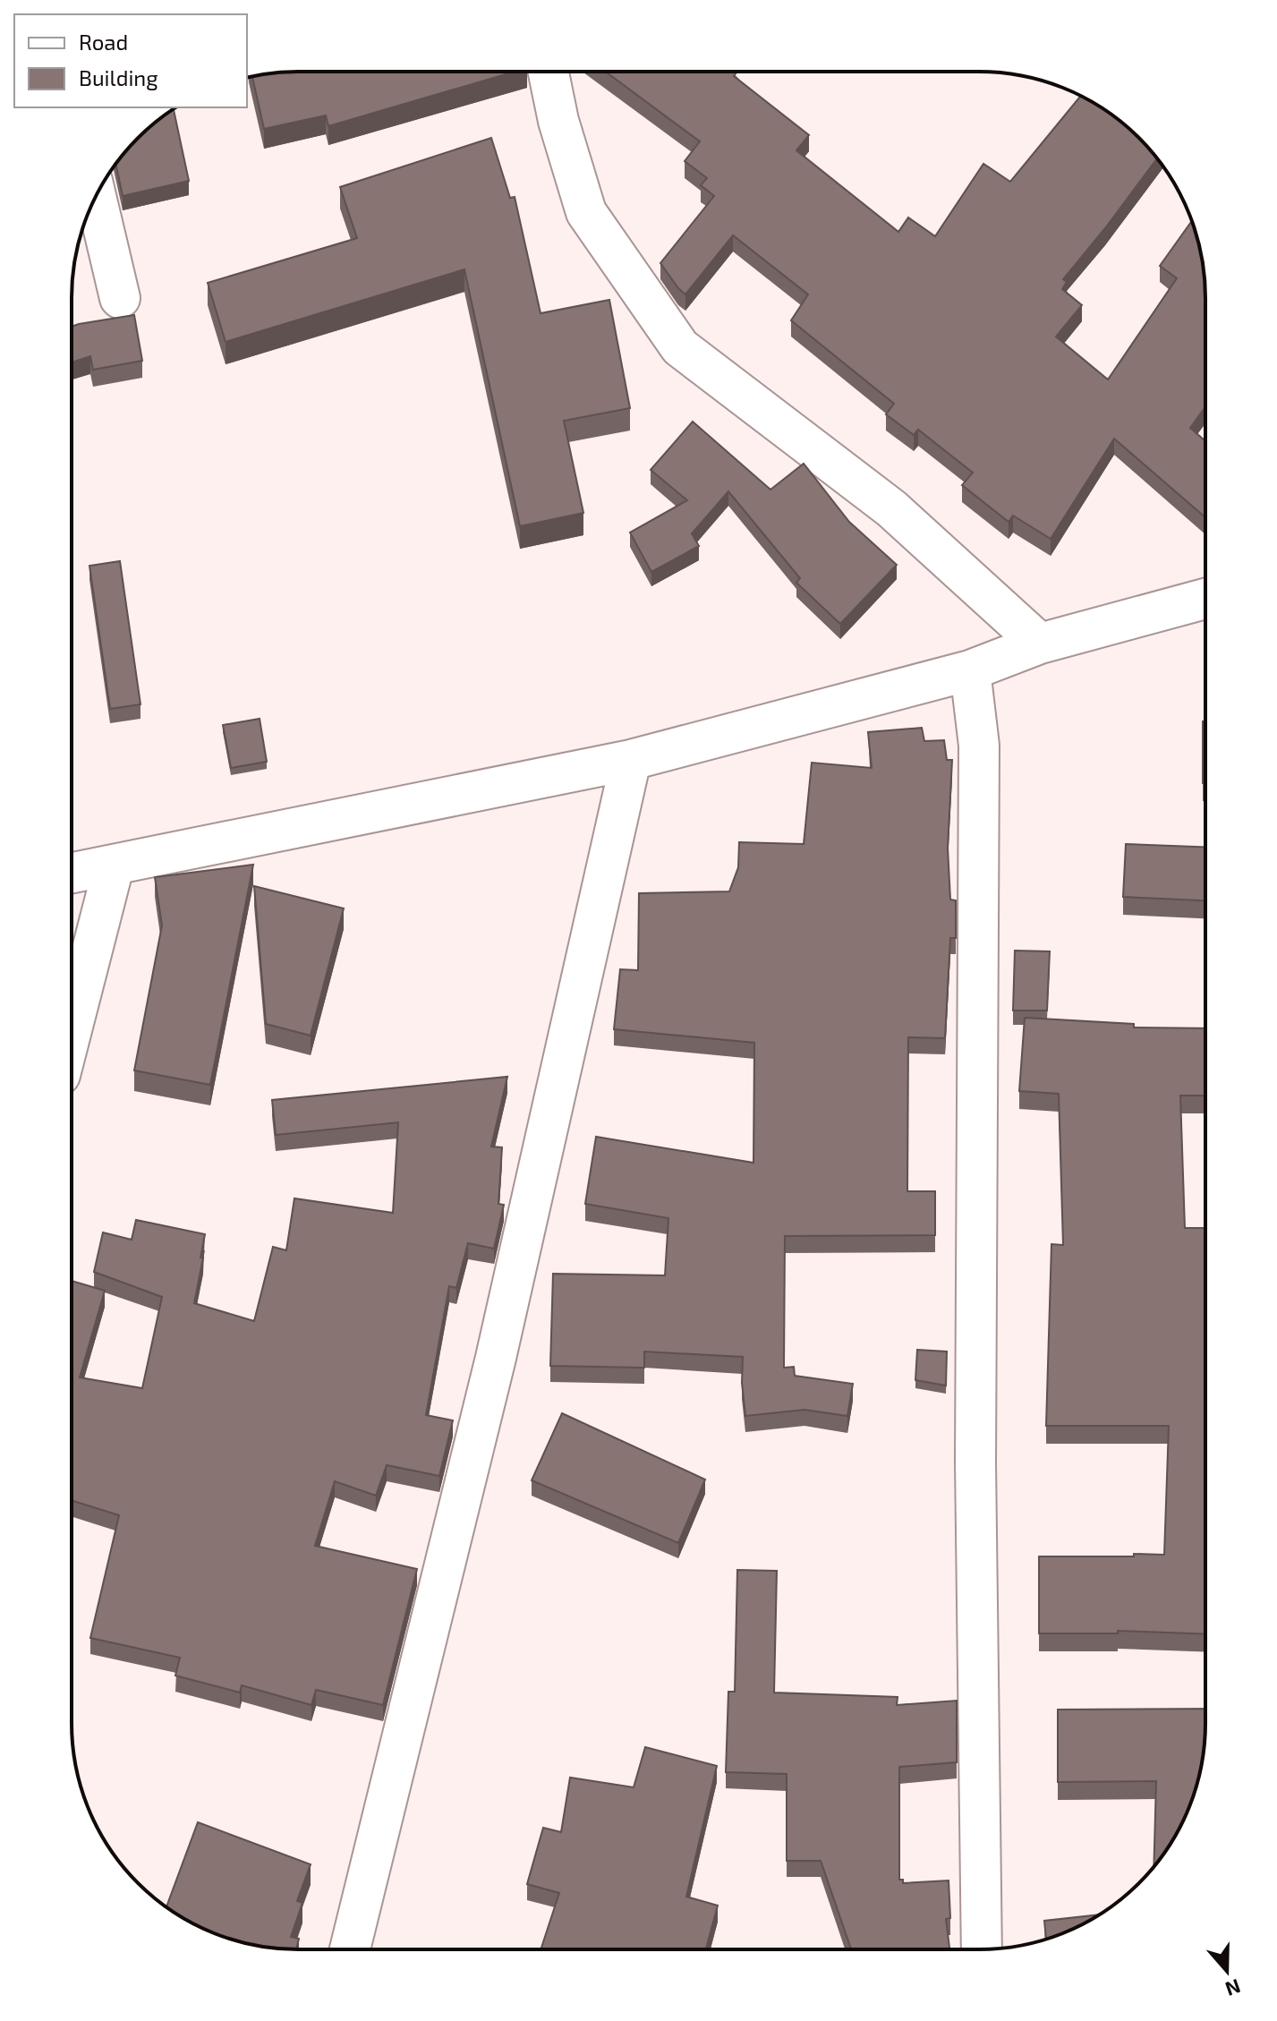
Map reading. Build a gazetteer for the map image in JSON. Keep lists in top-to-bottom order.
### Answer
{
  "legend": ["Road", "Building"],
  "north": "bottom"
}
